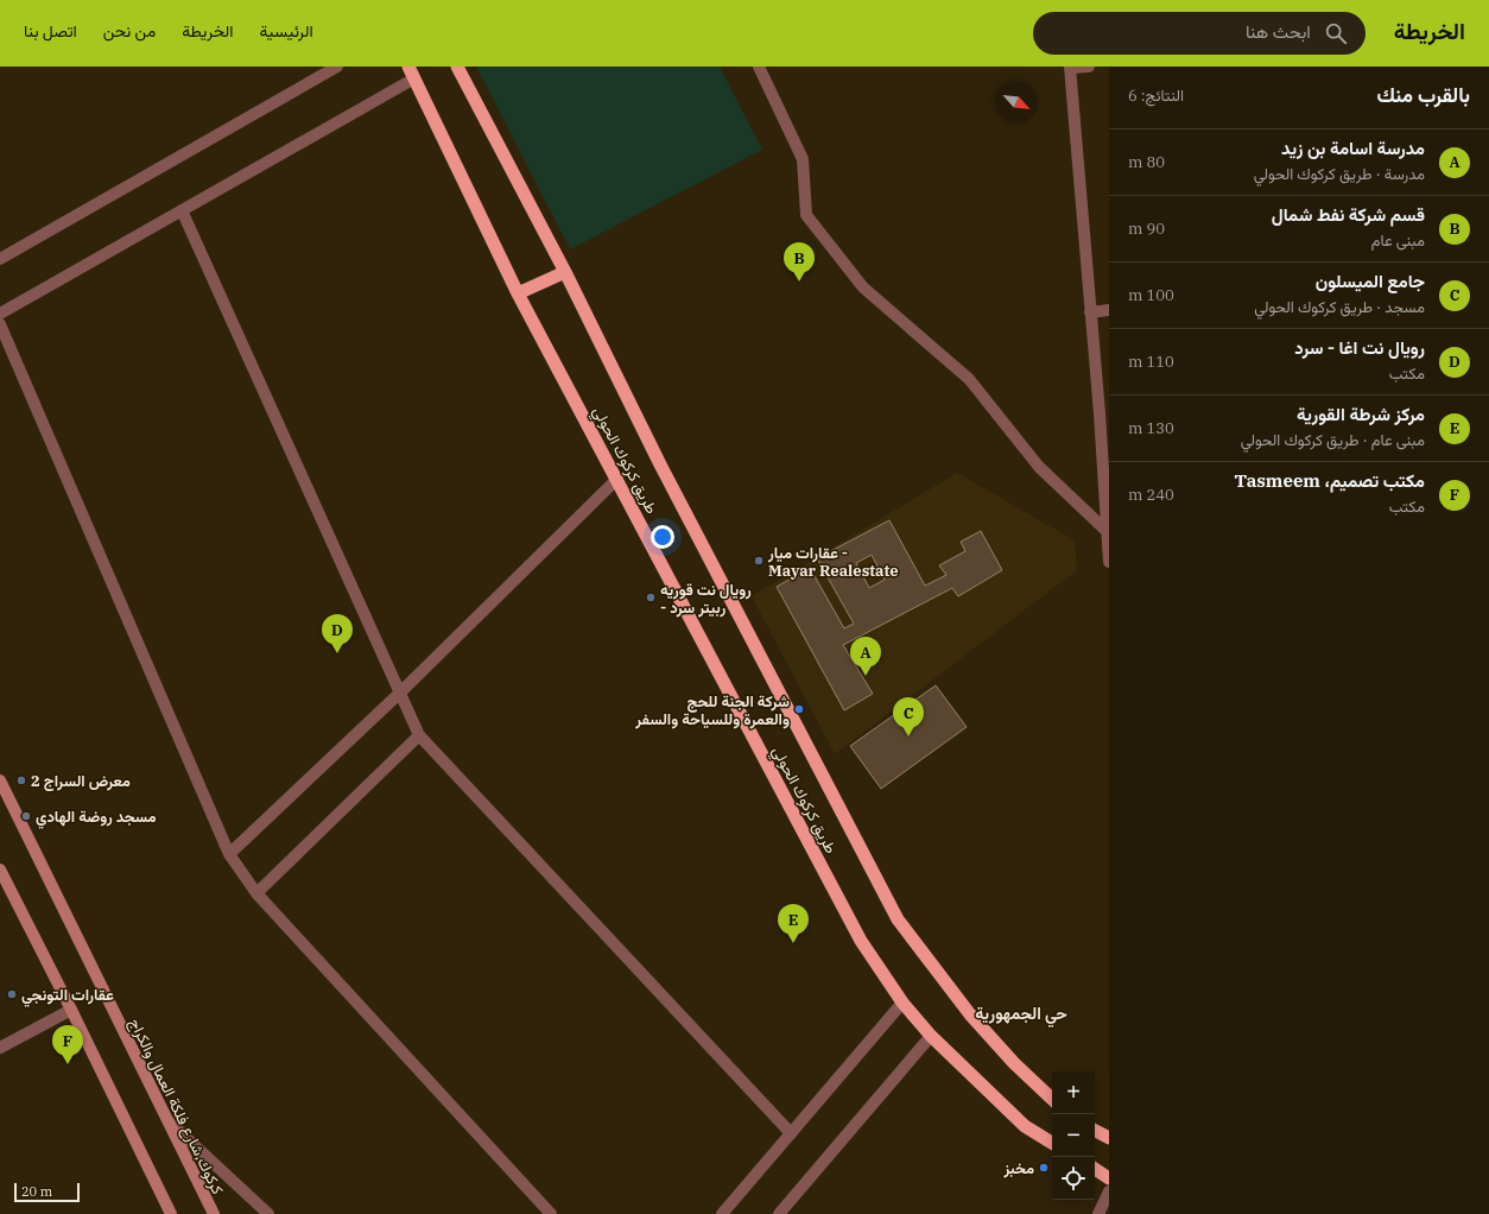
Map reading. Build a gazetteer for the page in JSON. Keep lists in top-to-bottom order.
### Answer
{
  "streets": {
    "highway": ["طريق كركوك الحولي"],
    "main road": ["كركوك,شارع فلكة العمال والكراج"]
  },
  "districts": ["حي الجمهورية"],
  "places": [
    "عقارات ميار - Mayar Realestate",
    "رويال نت قوريه - ربيتر سرد",
    "شركة الجنة للحج والعمرة وللسياحة والسفر",
    "معرض السراج 2",
    "مسجد روضة الهادي",
    "عقارات التونجي",
    "مخبز"
  ],
  "scale_bar": "20 m",
  "north": "bottom right",
  "page": {
    "header": "الخريطة",
    "search": "ابحث هنا",
    "nav": [
      "الرئيسية",
      "الخريطة",
      "من نحن",
      "اتصل بنا"
    ],
    "heading": ["بالقرب منك", "النتائج: 6"],
    "list": [
      {
        "mark": "A",
        "name": "مدرسة اسامة بن زيد",
        "note": "مدرسة · طريق كركوك الحولي",
        "value": "80 m"
      },
      {
        "mark": "B",
        "name": "قسم شركة نفط شمال",
        "note": "مبنى عام",
        "value": "90 m"
      },
      {
        "mark": "C",
        "name": "جامع الميسلون",
        "note": "مسجد · طريق كركوك الحولي",
        "value": "100 m"
      },
      {
        "mark": "D",
        "name": "رويال نت اغا - سرد",
        "note": "مكتب",
        "value": "110 m"
      },
      {
        "mark": "E",
        "name": "مركز شرطة القورية",
        "note": "مبنى عام · طريق كركوك الحولي",
        "value": "130 m"
      },
      {
        "mark": "F",
        "name": "مكتب تصميم، Tasmeem",
        "note": "مكتب",
        "value": "240 m"
      }
    ],
    "pins": [
      "B",
      "D",
      "A",
      "C",
      "E",
      "F"
    ],
    "map_buttons": ["+", "−"],
    "scale": "20 m"
  }
}
